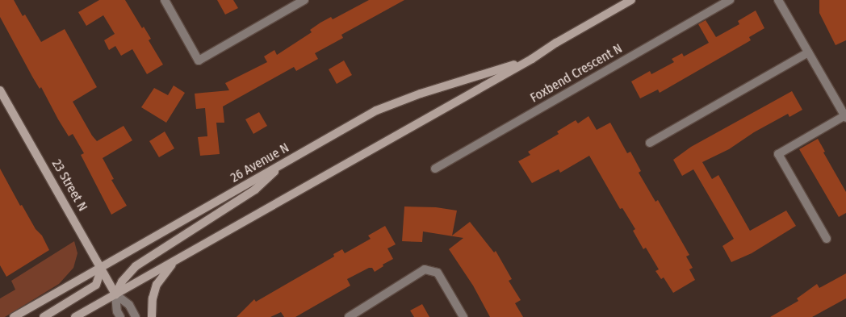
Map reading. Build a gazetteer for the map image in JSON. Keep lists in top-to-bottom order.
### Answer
{
  "streets": {
    "main road": ["26 Avenue N", "23 Street N"],
    "street": ["Foxbend Crescent N"]
  },
  "crossings": [
    ["26 Avenue N", "23 Street N"]
  ]
}
